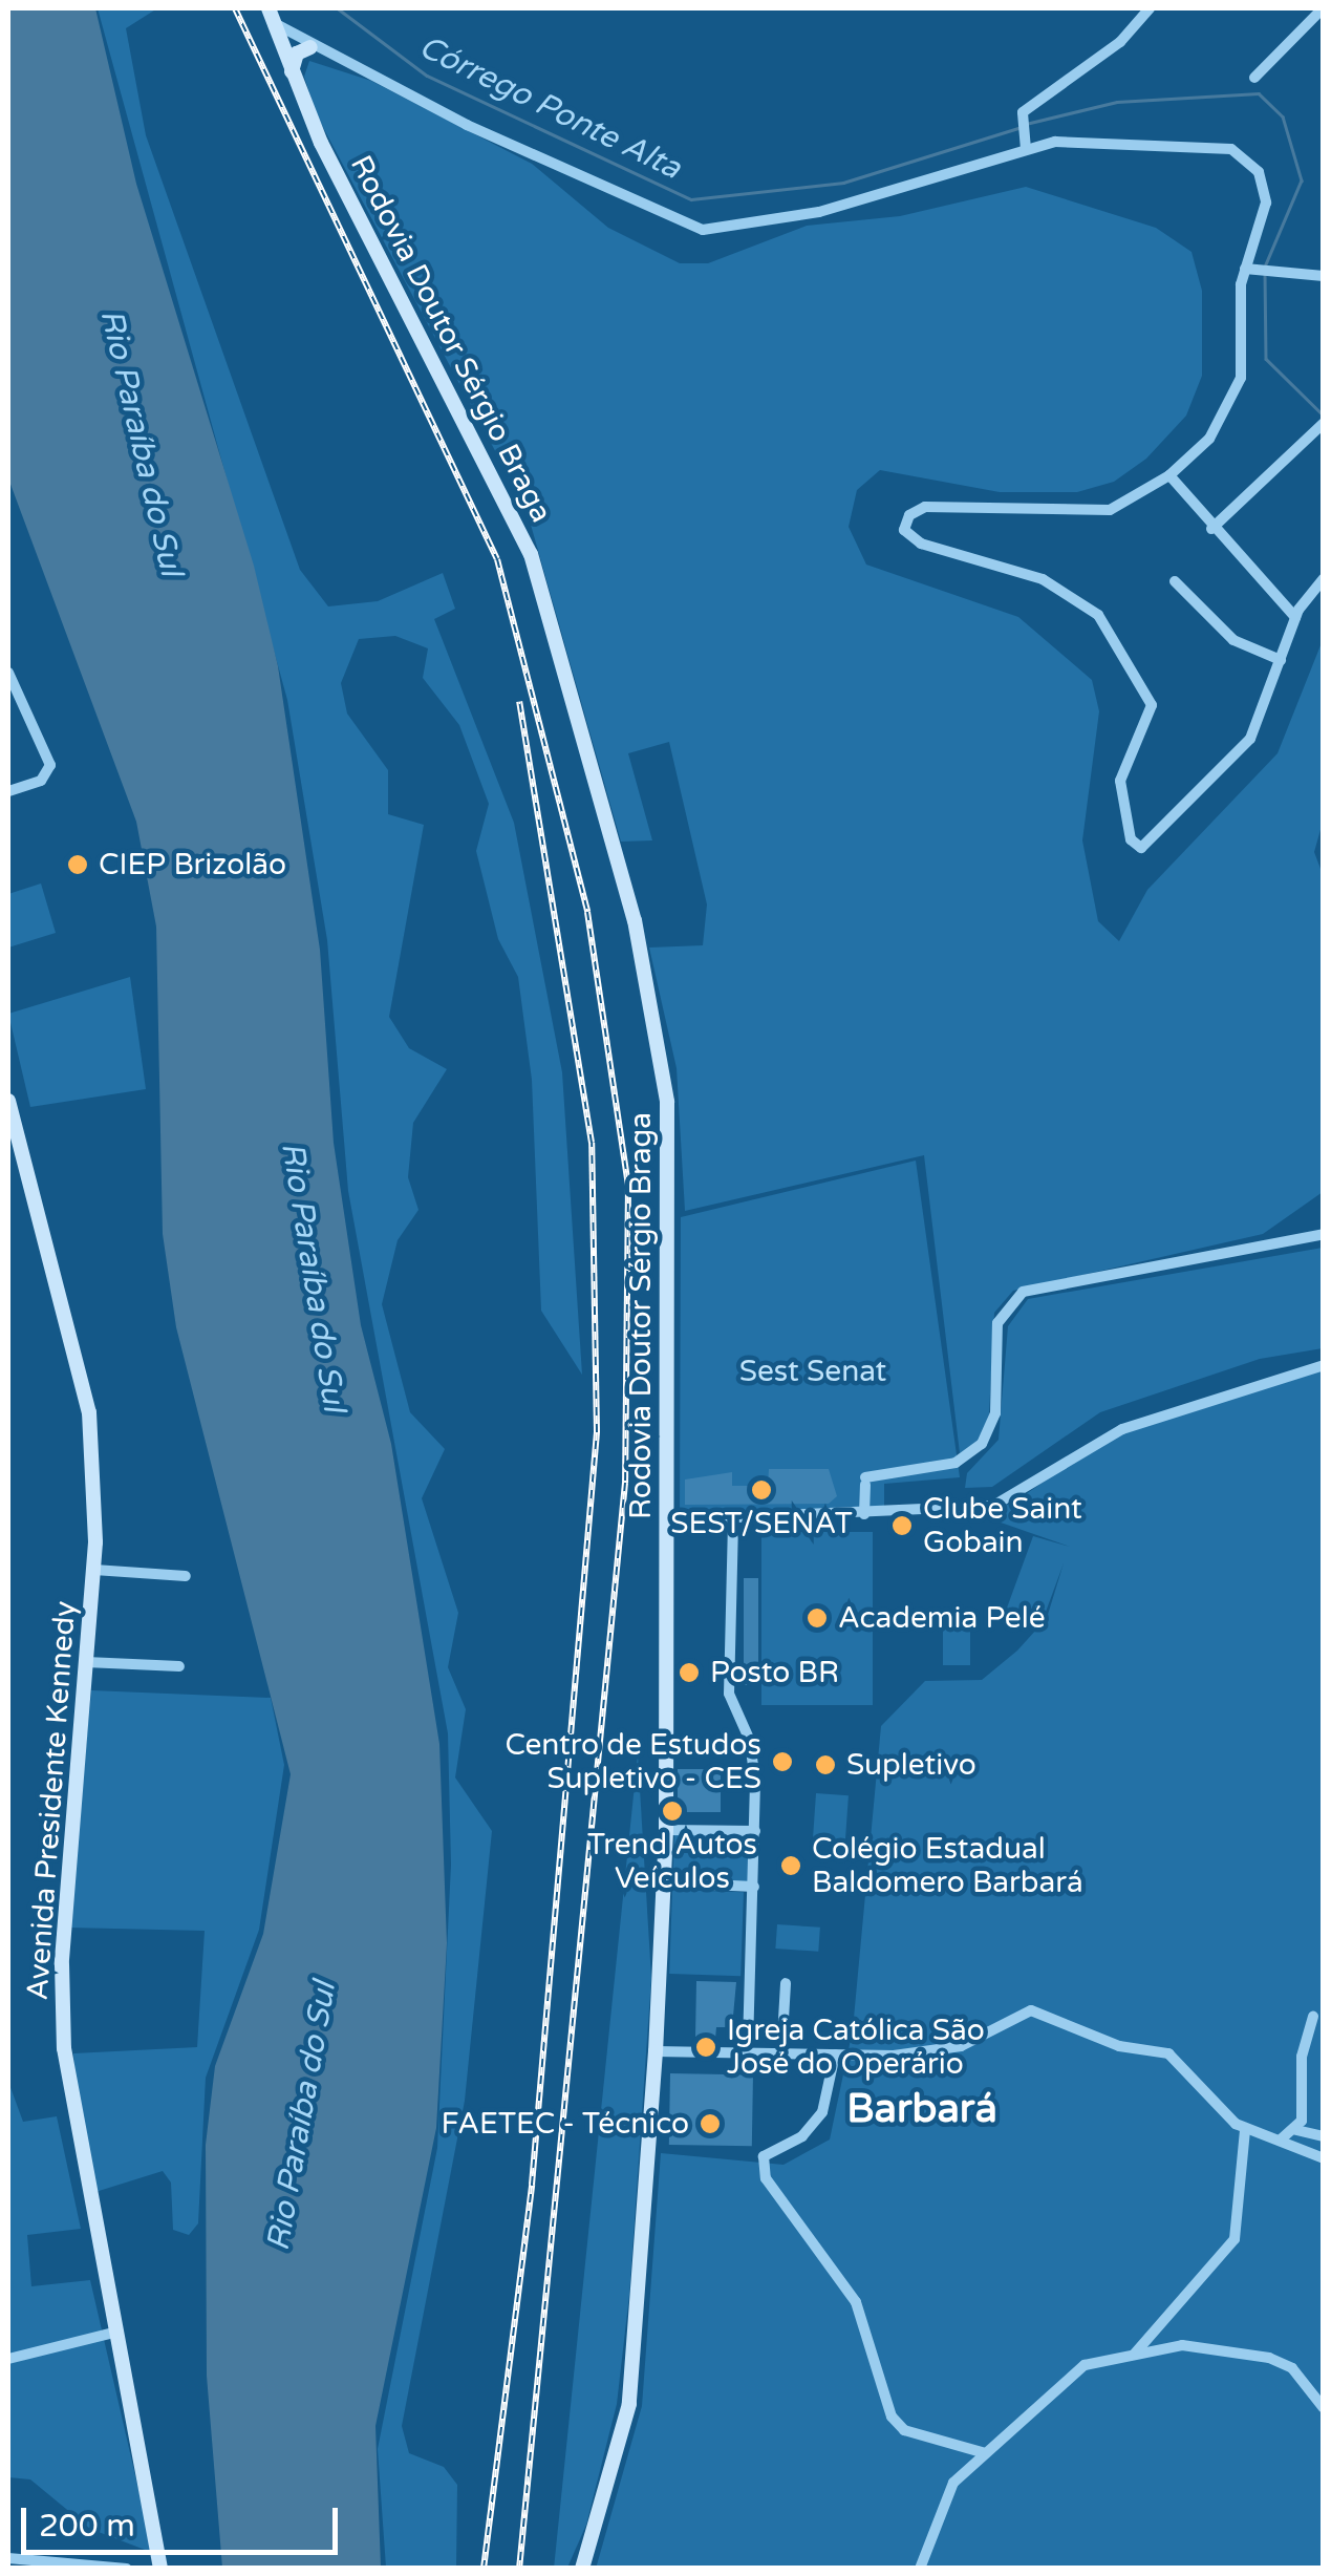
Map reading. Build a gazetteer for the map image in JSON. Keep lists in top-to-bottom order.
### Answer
{
  "streets": {
    "main road": ["Rodovia Doutor Sérgio Braga", "Avenida Presidente Kennedy"]
  },
  "districts": ["Barbará"],
  "water": ["Córrego Ponte Alta", "Rio Paraíba do Sul"],
  "parks": ["Sest Senat"],
  "places": [
    "CIEP Brizolão",
    "SEST/SENAT",
    "Clube Saint Gobain",
    "Academia Pelé",
    "Posto BR",
    "Centro de Estudos Supletivo - CES",
    "Supletivo",
    "Trend Autos Veículos",
    "Colégio Estadual Baldomero Barbará",
    "Igreja Católica São José do Operário",
    "FAETEC - Técnico"
  ],
  "scale_bar": "200 m"
}
